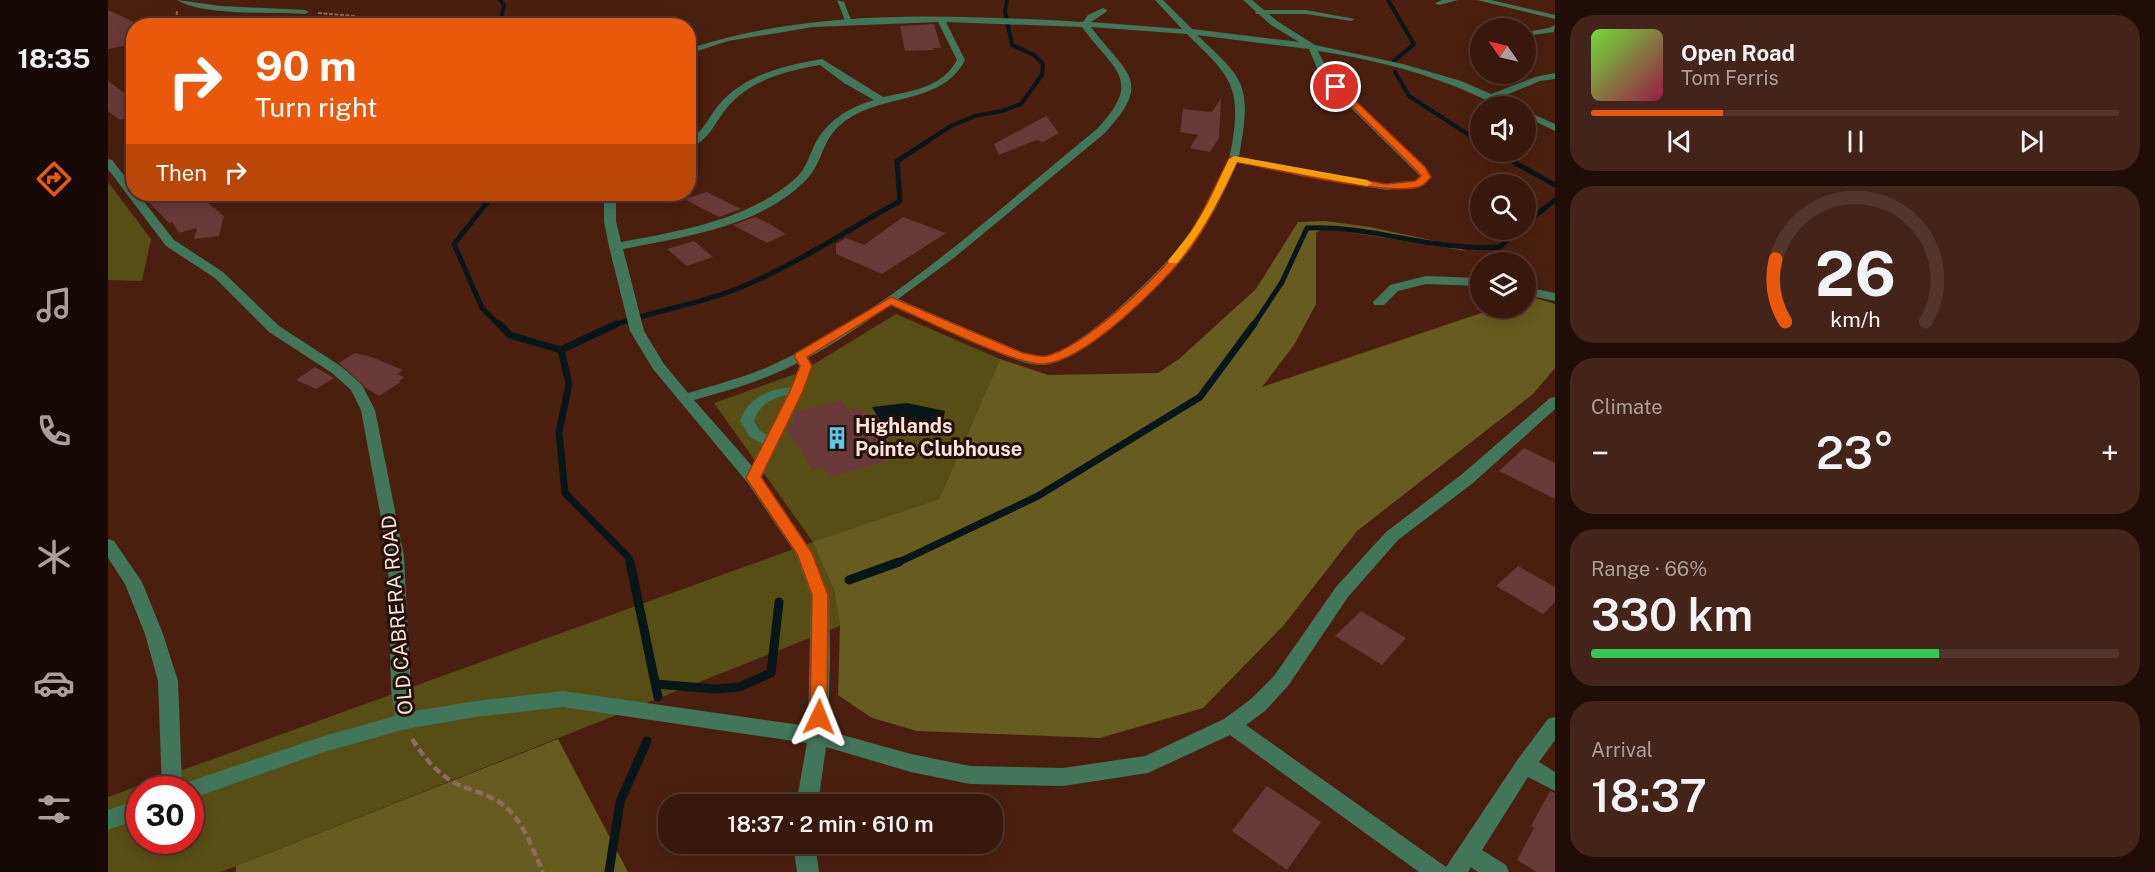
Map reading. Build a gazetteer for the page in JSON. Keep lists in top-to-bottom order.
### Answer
{
  "streets": {
    "street": ["OLD CABRERA ROAD"]
  },
  "places": {
    "building": ["Highlands Pointe Clubhouse"]
  },
  "north": "top left",
  "page": {
    "tabs": "18:35",
    "turn": ["90 m", "Turn right"],
    "song": ["Open Road", "Tom Ferris"],
    "then": "Then",
    "tile": [
      "Climate",
      ["Range · 66%", "330 km"],
      ["Arrival", "18:37"]
    ],
    "heat": ["−", "23°", "+"],
    "limit": "30",
    "trip": "18:37 · 2 min · 610 m",
    "gauge": ["26", "km/h"]
  }
}
